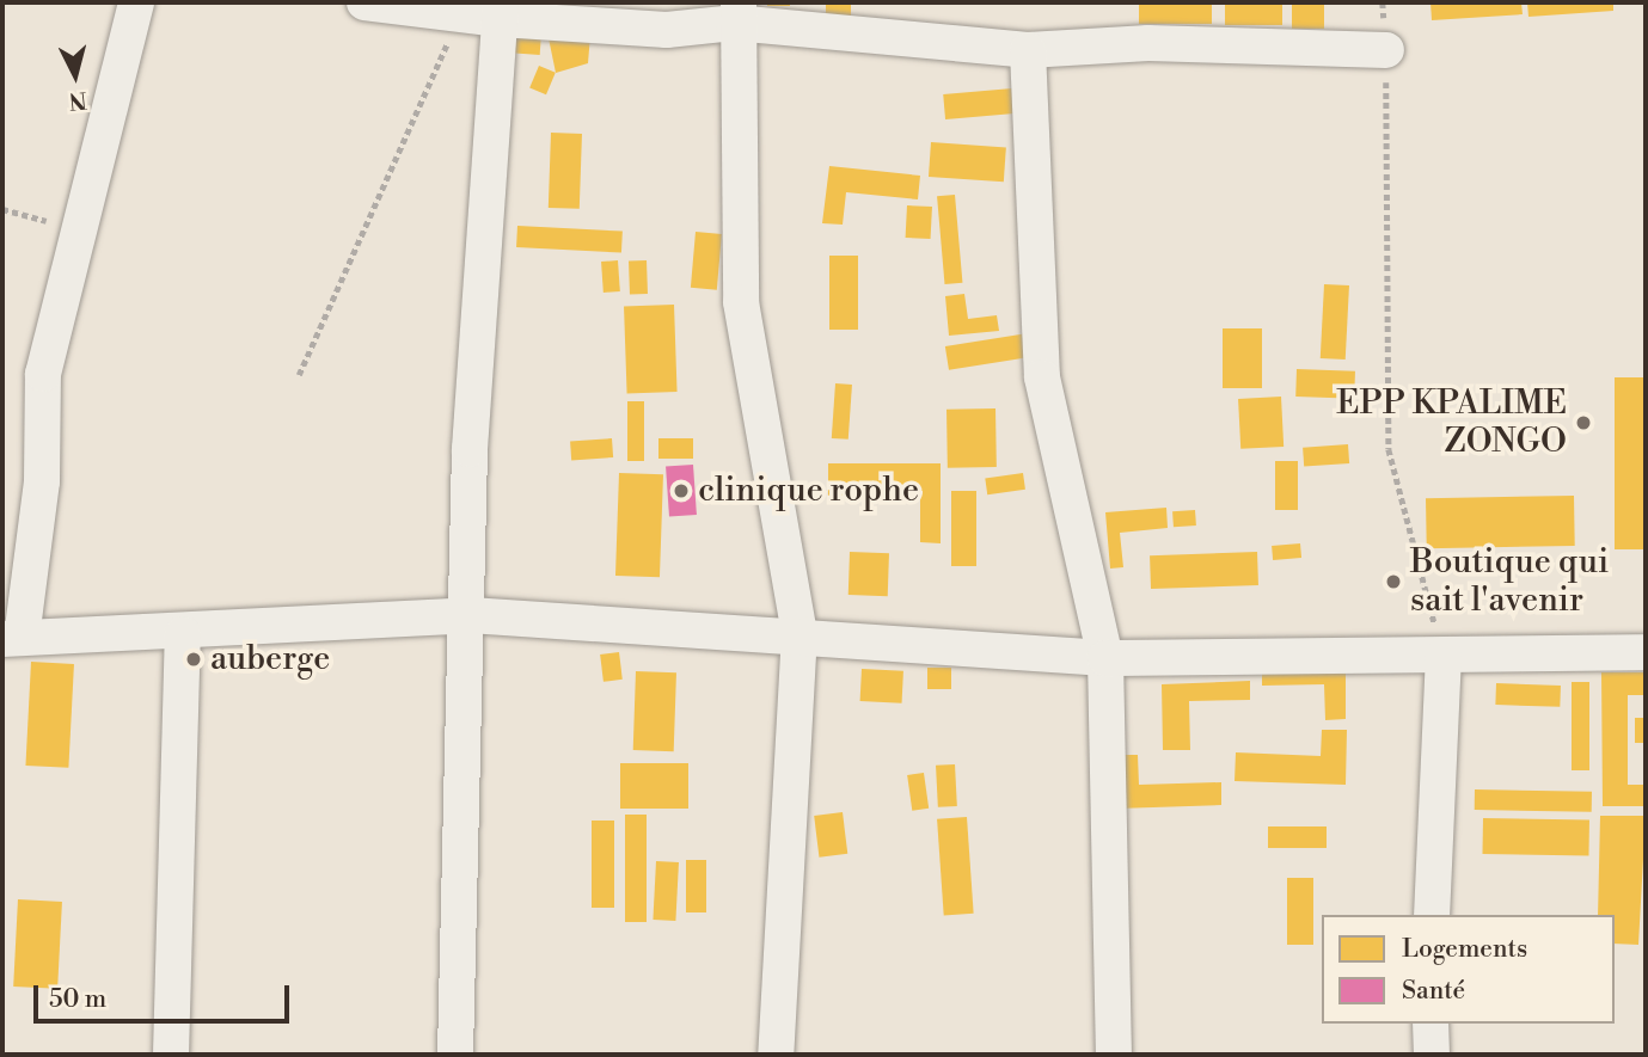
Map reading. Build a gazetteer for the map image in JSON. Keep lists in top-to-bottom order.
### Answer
{
  "places": [
    "EPP KPALIME ZONGO",
    "clinique rophe",
    "Boutique qui sait l'avenir",
    "auberge"
  ],
  "legend": ["Logements", "Santé"],
  "scale_bar": "50 m",
  "north": "bottom"
}
